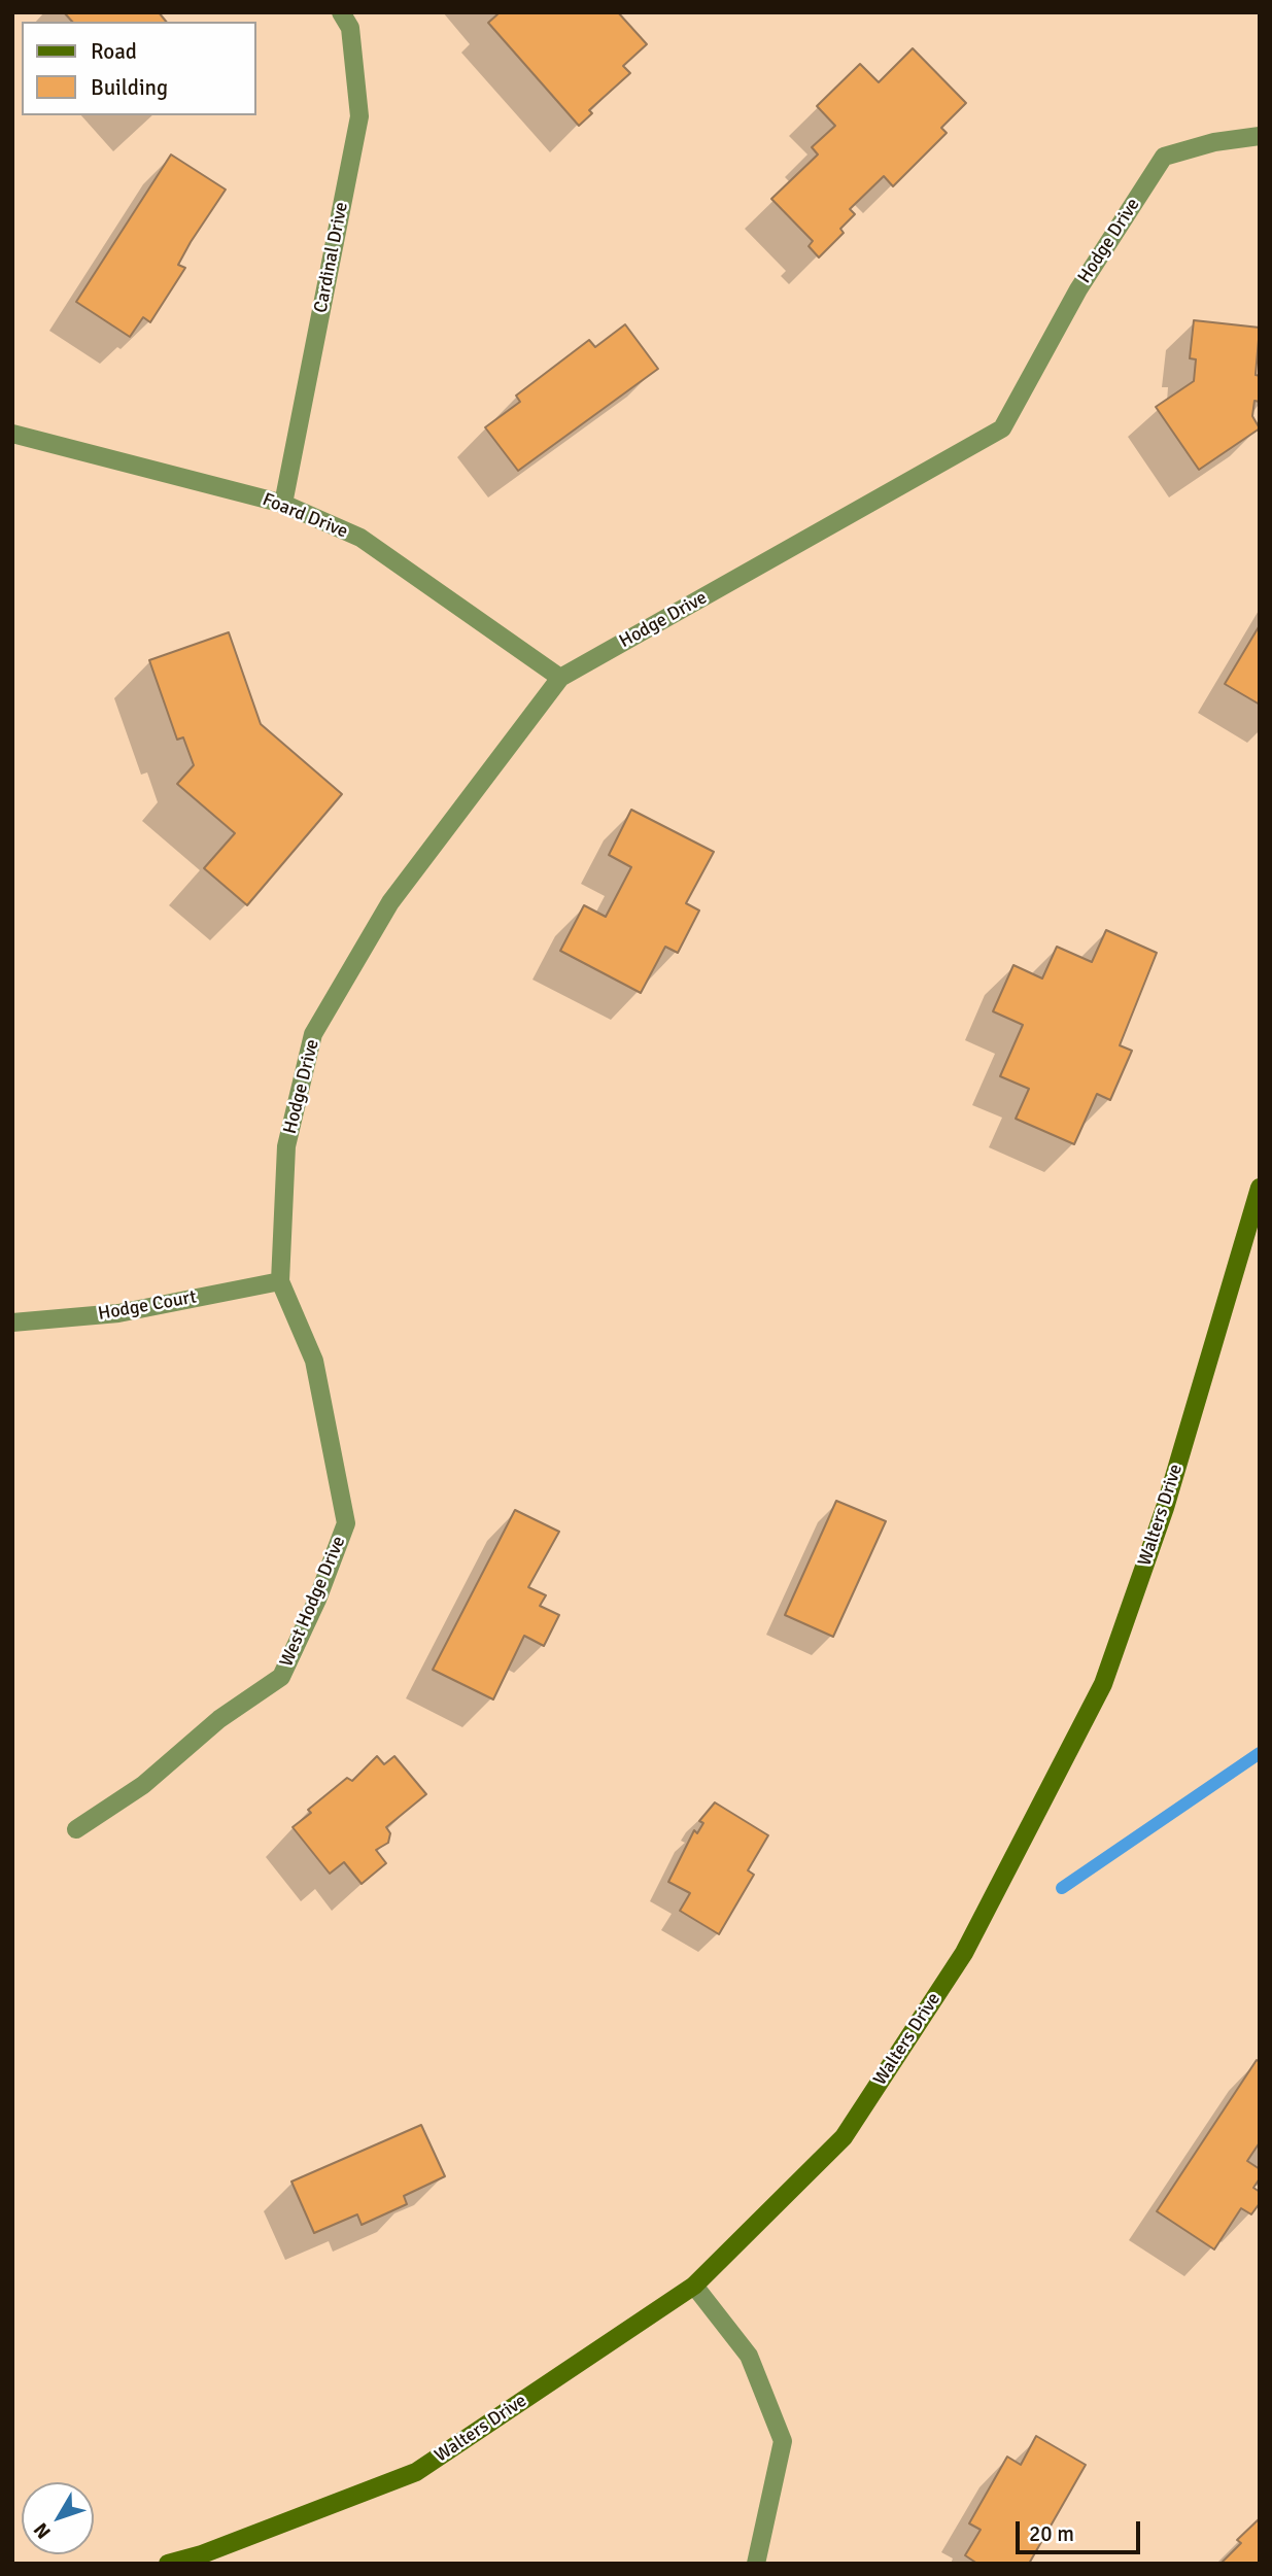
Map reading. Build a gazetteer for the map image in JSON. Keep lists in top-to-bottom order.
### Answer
{
  "streets": {
    "street": [
      "Hodge Drive",
      "Cardinal Drive",
      "Foard Drive",
      "Hodge Court",
      "Walters Drive",
      "West Hodge Drive"
    ]
  },
  "crossings": [
    ["Hodge Drive", "Foard Drive"],
    ["Hodge Drive", "Hodge Court"],
    ["Hodge Drive", "West Hodge Drive"],
    ["Cardinal Drive", "Foard Drive"],
    ["Hodge Court", "West Hodge Drive"]
  ],
  "legend": ["Road", "Building"],
  "scale_bar": "20 m",
  "north": "bottom left"
}
